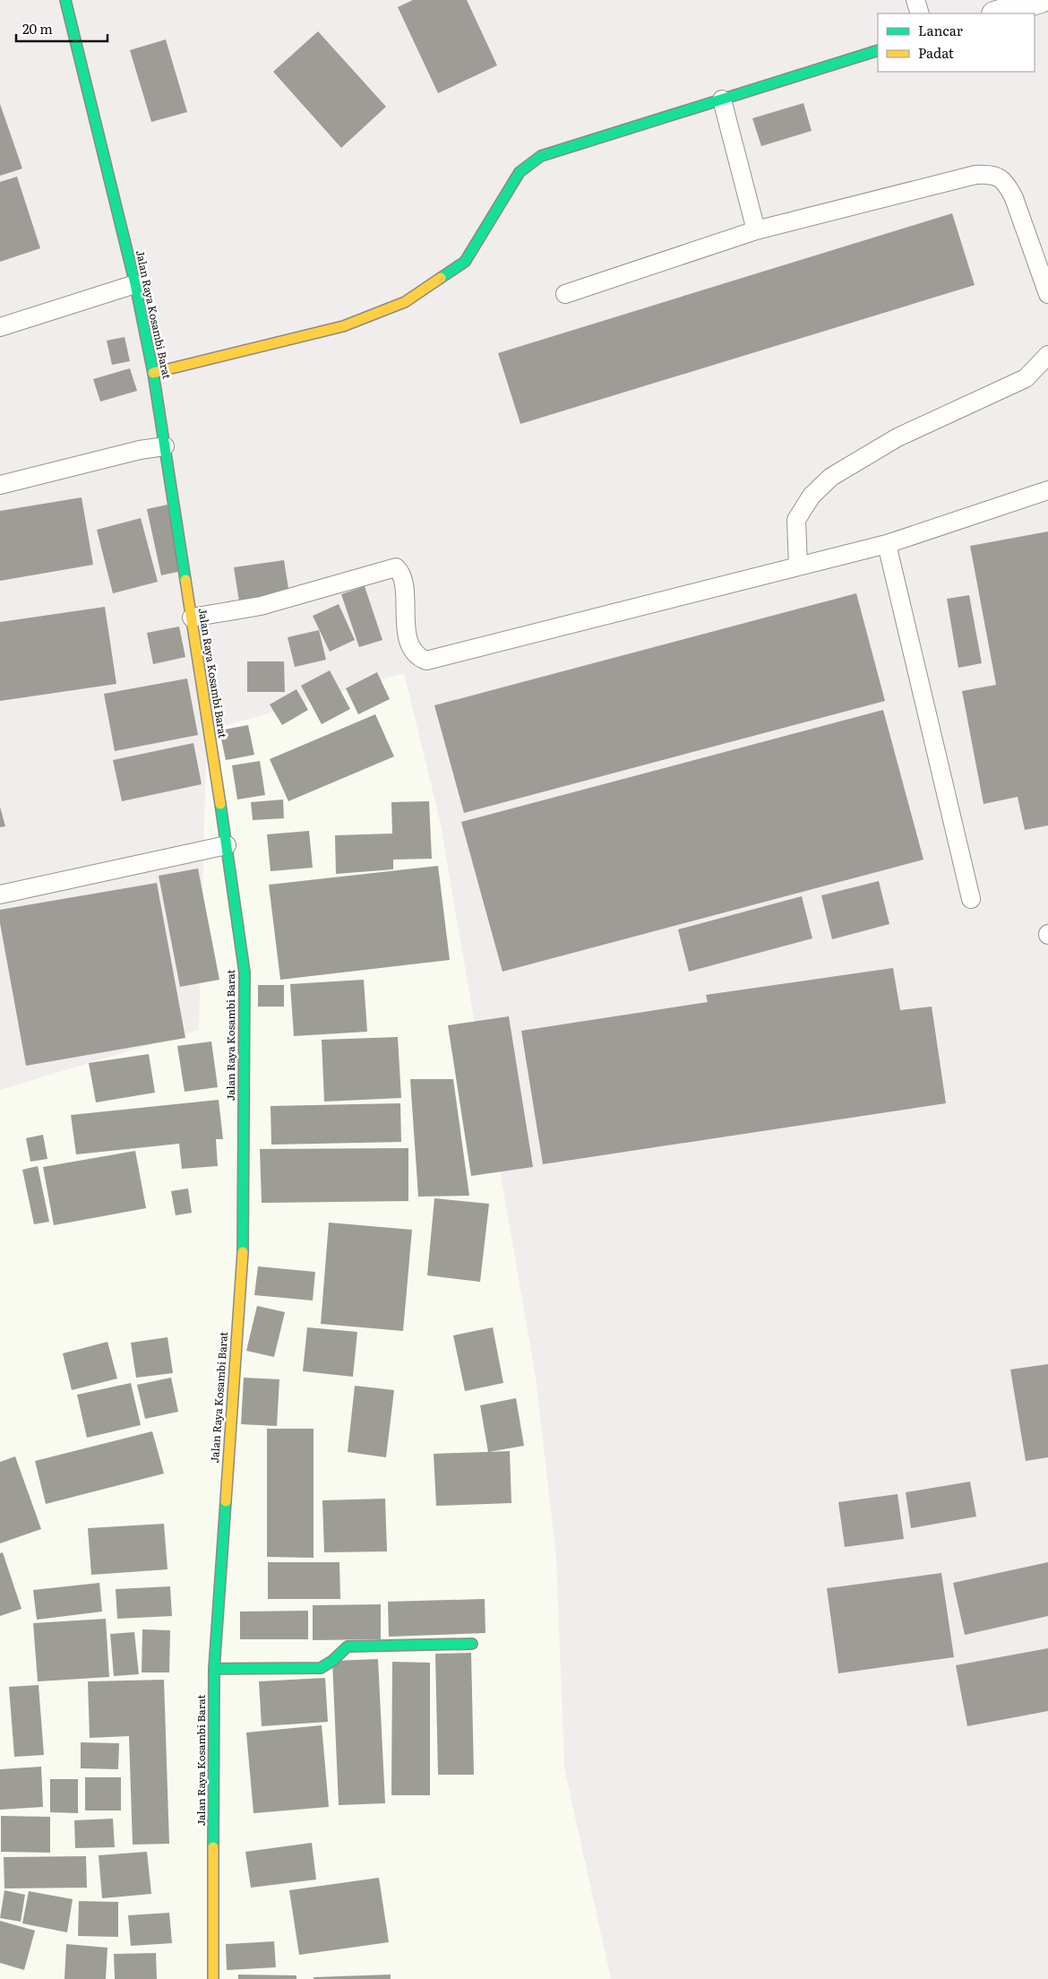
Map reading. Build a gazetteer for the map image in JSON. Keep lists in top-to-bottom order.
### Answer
{
  "streets": {
    "main road": ["Jalan Raya Kosambi Barat"]
  },
  "legend": ["Lancar", "Padat"],
  "scale_bar": "20 m"
}
